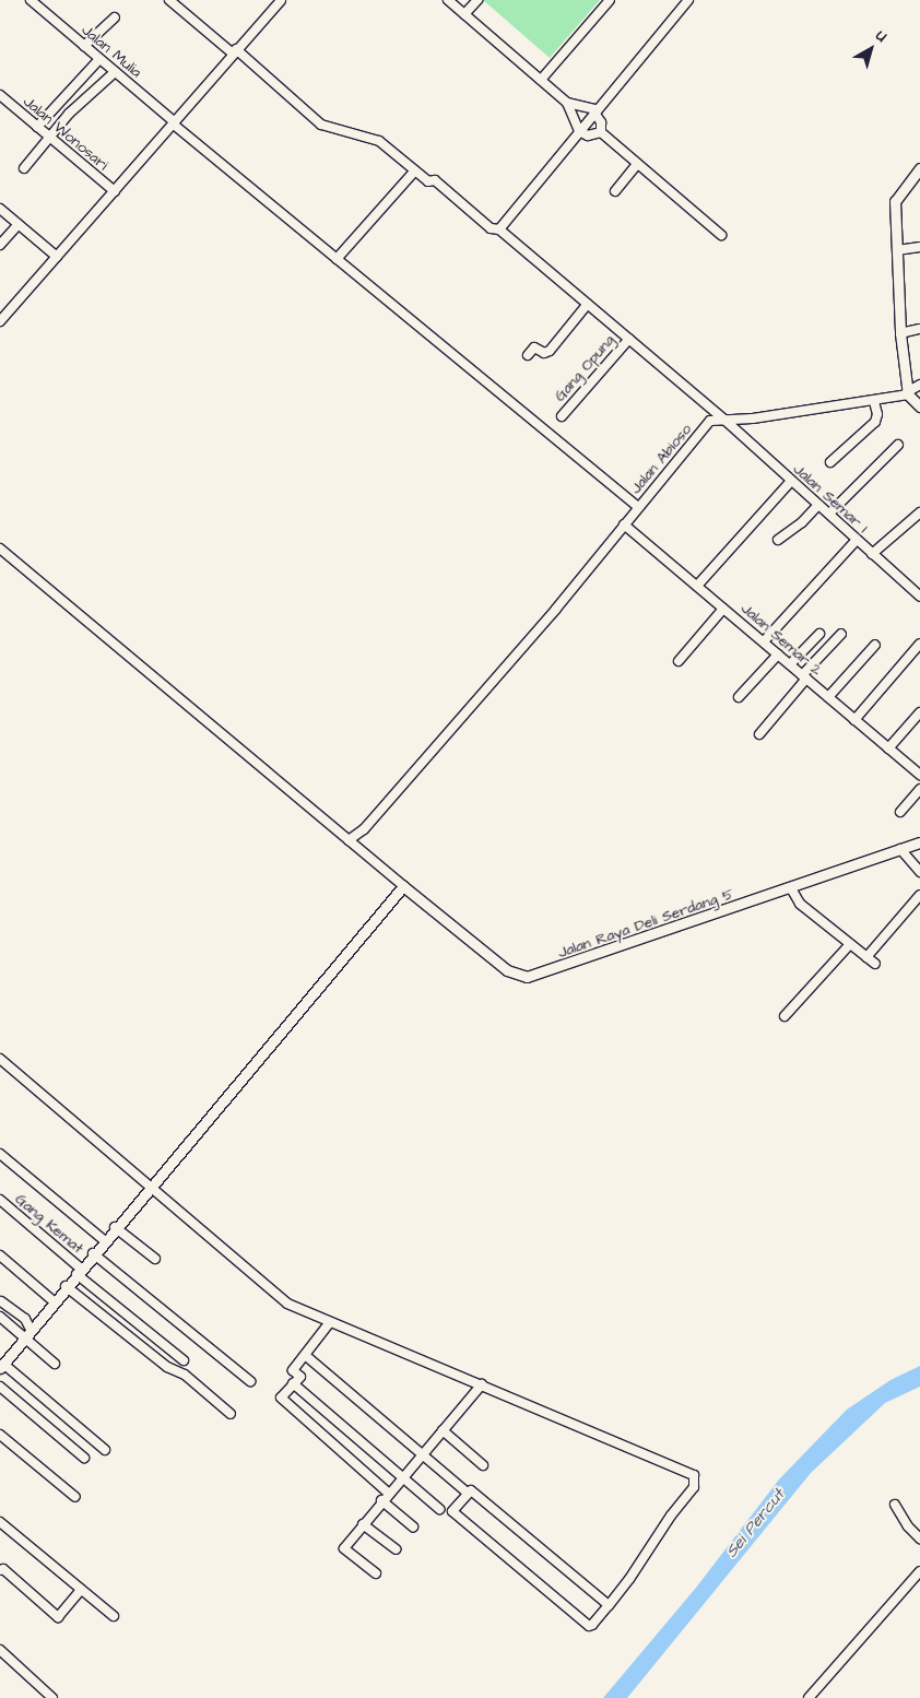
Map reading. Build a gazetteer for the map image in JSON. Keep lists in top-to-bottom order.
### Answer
{
  "streets": {
    "street": [
      "Jalan Mulia",
      "Jalan Wonosari",
      "Gang Opung",
      "Jalan Abioso",
      "Jalan Semar 1",
      "Jalan Semar 2",
      "Jalan Raya Deli Serdang 5",
      "Gang Kemat"
    ]
  },
  "crossings": [
    ["Jalan Mulia", "Jalan Abioso"],
    ["Gang Opung", "Jalan Semar 1"],
    ["Jalan Abioso", "Jalan Semar 1"],
    ["Jalan Abioso", "Jalan Semar 2"]
  ],
  "water": ["Sei Percut"],
  "north": "top right"
}
